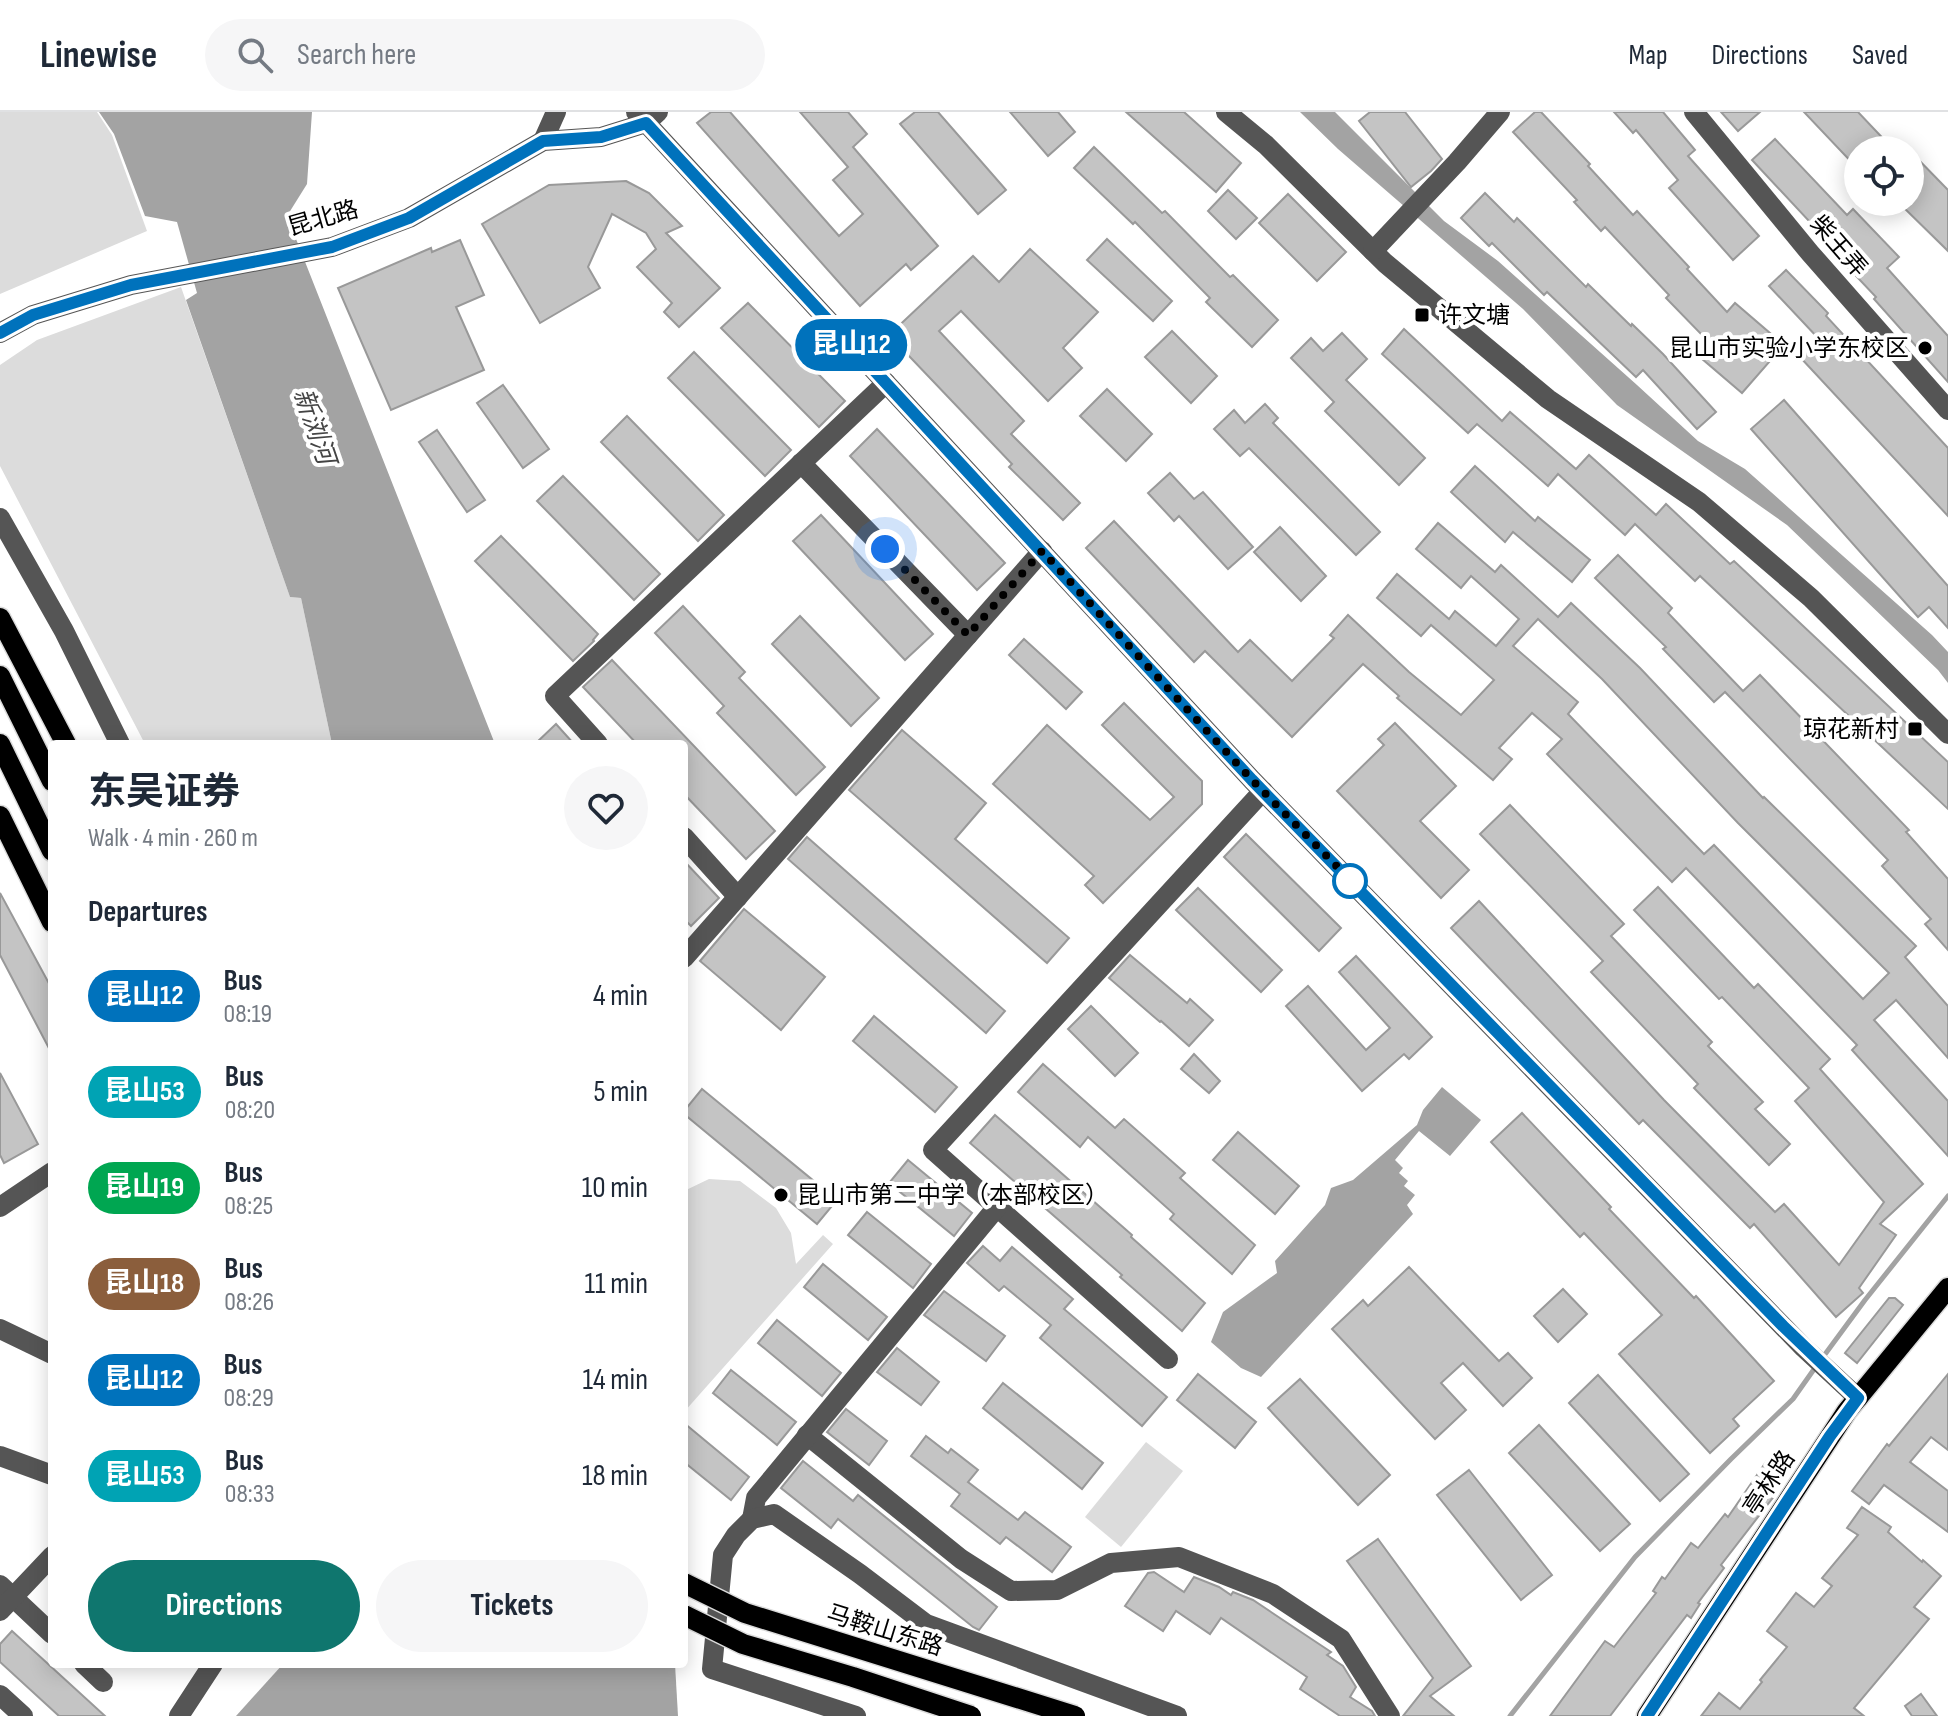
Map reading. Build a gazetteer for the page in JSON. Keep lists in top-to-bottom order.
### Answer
{
  "streets": {
    "main road": ["亭林路", "马鞍山东路"],
    "street": ["昆北路", "柴王弄"]
  },
  "water": ["新浏河"],
  "places": {
    "transit": ["许文塘", "琼花新村"],
    "other": ["昆山市实验小学东校区", "昆山市第二中学（本部校区）"]
  },
  "lines": ["bus line 昆山12"],
  "page": {
    "header": "Linewise",
    "search": "Search here",
    "nav": ["Map", "Directions", "Saved"],
    "on_map": "昆山12",
    "heading": [
      ["东吴证券", "Walk · 4 min · 260 m"],
      "Departures"
    ],
    "list": [
      {
        "mark": "昆山12",
        "name": "Bus",
        "note": "08:19",
        "value": "4 min"
      },
      {
        "mark": "昆山53",
        "name": "Bus",
        "note": "08:20",
        "value": "5 min"
      },
      {
        "mark": "昆山19",
        "name": "Bus",
        "note": "08:25",
        "value": "10 min"
      },
      {
        "mark": "昆山18",
        "name": "Bus",
        "note": "08:26",
        "value": "11 min"
      },
      {
        "mark": "昆山12",
        "name": "Bus",
        "note": "08:29",
        "value": "14 min"
      },
      {
        "mark": "昆山53",
        "name": "Bus",
        "note": "08:33",
        "value": "18 min"
      }
    ],
    "buttons": ["Directions", "Tickets"]
  }
}
